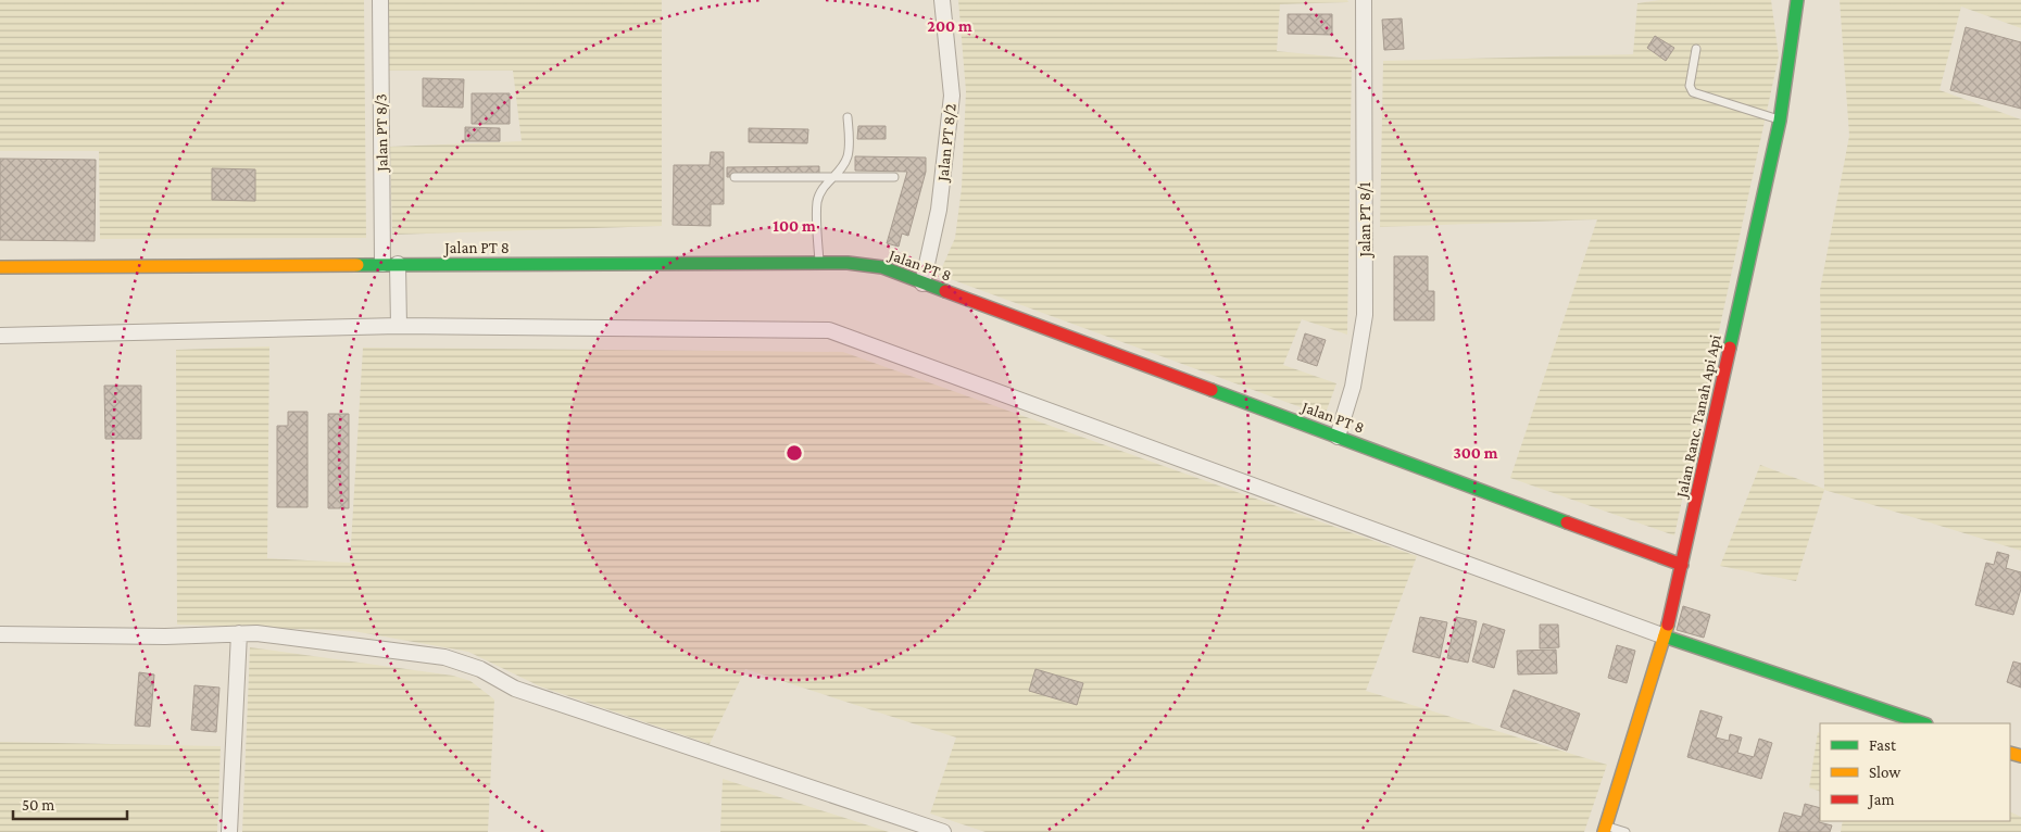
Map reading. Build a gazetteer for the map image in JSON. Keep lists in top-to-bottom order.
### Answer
{
  "streets": {
    "street": [
      "Jalan PT 8/3",
      "Jalan PT 8/2",
      "Jalan PT 8/1",
      "Jalan PT 8",
      "Jalan Ranc. Tanah Api Api"
    ]
  },
  "crossings": [
    ["Jalan PT 8/3", "Jalan PT 8"],
    ["Jalan PT 8/2", "Jalan PT 8"],
    ["Jalan PT 8/1", "Jalan PT 8"],
    ["Jalan PT 8", "Jalan Ranc. Tanah Api Api"]
  ],
  "legend": ["Fast", "Slow", "Jam"],
  "scale_bar": "50 m",
  "rings": ["200 m", "100 m", "300 m"]
}
